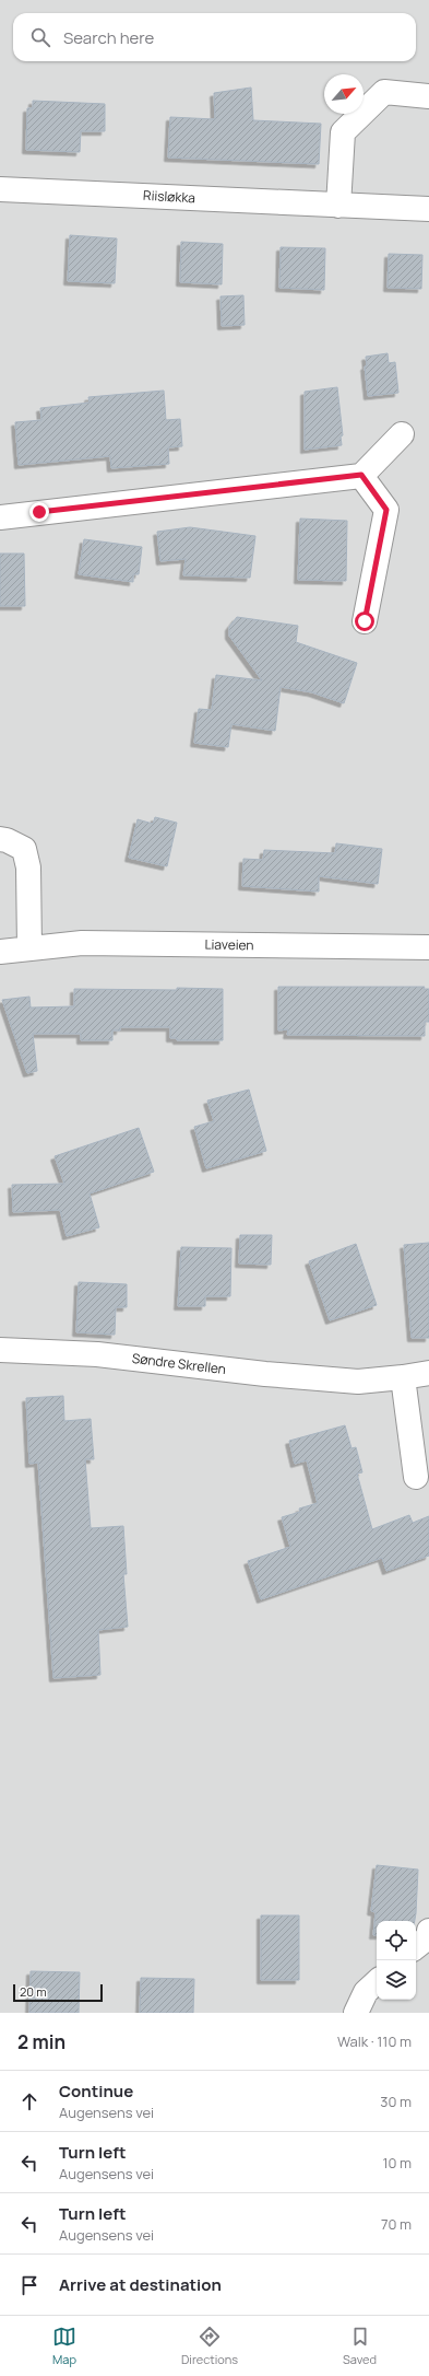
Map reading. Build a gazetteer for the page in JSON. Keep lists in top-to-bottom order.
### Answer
{
  "streets": {
    "street": ["Riisløkka", "Liaveien", "Søndre Skrellen"]
  },
  "scale_bar": "20 m",
  "north": "top right",
  "page": {
    "search": "Search here",
    "scale": "20 m",
    "heading": ["2 min", "Walk · 110 m"],
    "list": [
      ["Continue", "Augensens vei", "30 m"],
      ["Turn left", "Augensens vei", "10 m"],
      ["Turn left", "Augensens vei", "70 m"],
      "Arrive at destination"
    ],
    "nav": ["Map", "Directions", "Saved"]
  }
}
